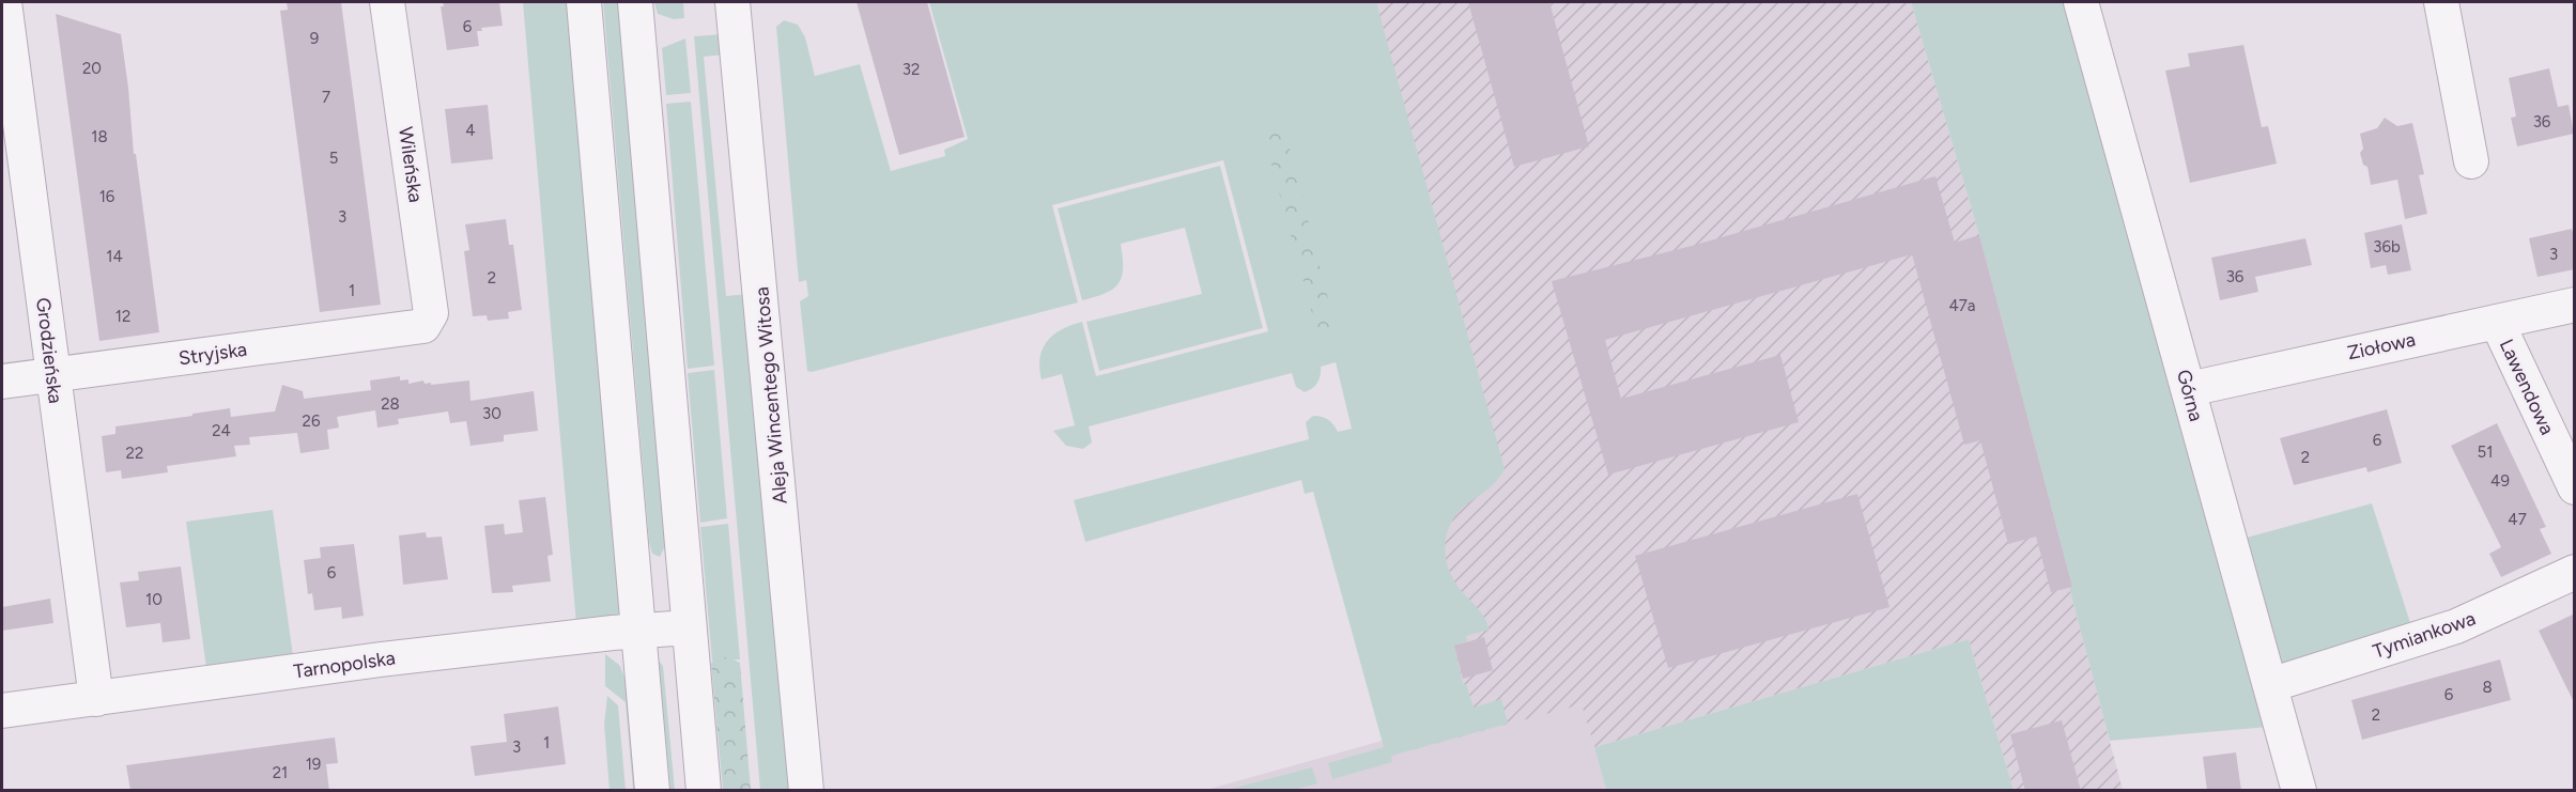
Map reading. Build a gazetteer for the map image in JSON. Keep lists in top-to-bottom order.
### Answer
{
  "streets": {
    "street": [
      "Wileńska",
      "Ziołowa",
      "Grodzieńska",
      "Stryjska",
      "Lawendowa",
      "Aleja Wincentego Witosa",
      "Górna",
      "Tymiankowa",
      "Tarnopolska"
    ]
  },
  "crossings": [
    ["Wileńska", "Stryjska"],
    ["Ziołowa", "Lawendowa"],
    ["Ziołowa", "Górna"],
    ["Grodzieńska", "Stryjska"],
    ["Grodzieńska", "Tarnopolska"],
    ["Górna", "Tymiankowa"]
  ],
  "house_numbers": [
    "6",
    "9",
    "20",
    "32",
    "7",
    "36",
    "4",
    "18",
    "5",
    "16",
    "3",
    "36b",
    "3",
    "14",
    "36",
    "2",
    "1",
    "47a",
    "12",
    "28",
    "30",
    "26",
    "24",
    "6",
    "51",
    "22",
    "2",
    "49",
    "47",
    "6",
    "10",
    "8",
    "6",
    "2",
    "1",
    "3",
    "19",
    "21"
  ]
}
